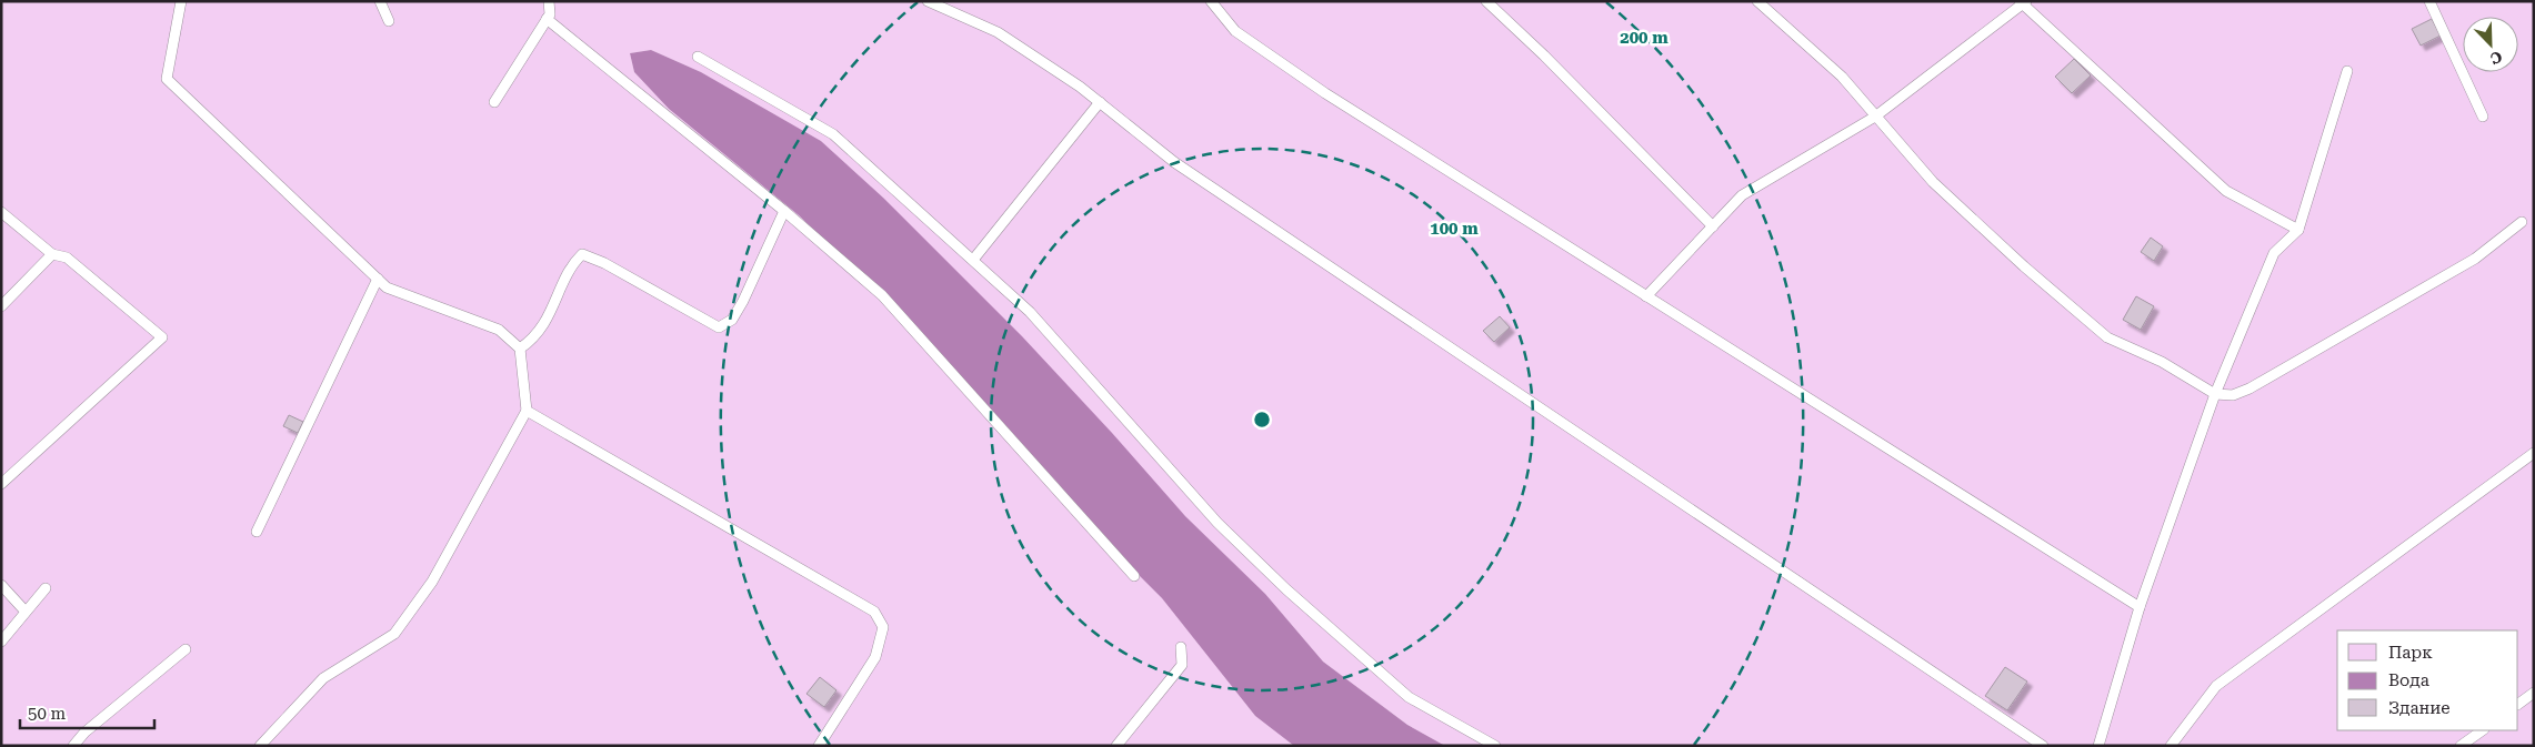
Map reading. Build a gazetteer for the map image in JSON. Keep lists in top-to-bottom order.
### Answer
{
  "legend": ["Парк", "Вода", "Здание"],
  "scale_bar": "50 m",
  "north": "bottom right",
  "rings": ["200 m", "100 m"]
}
